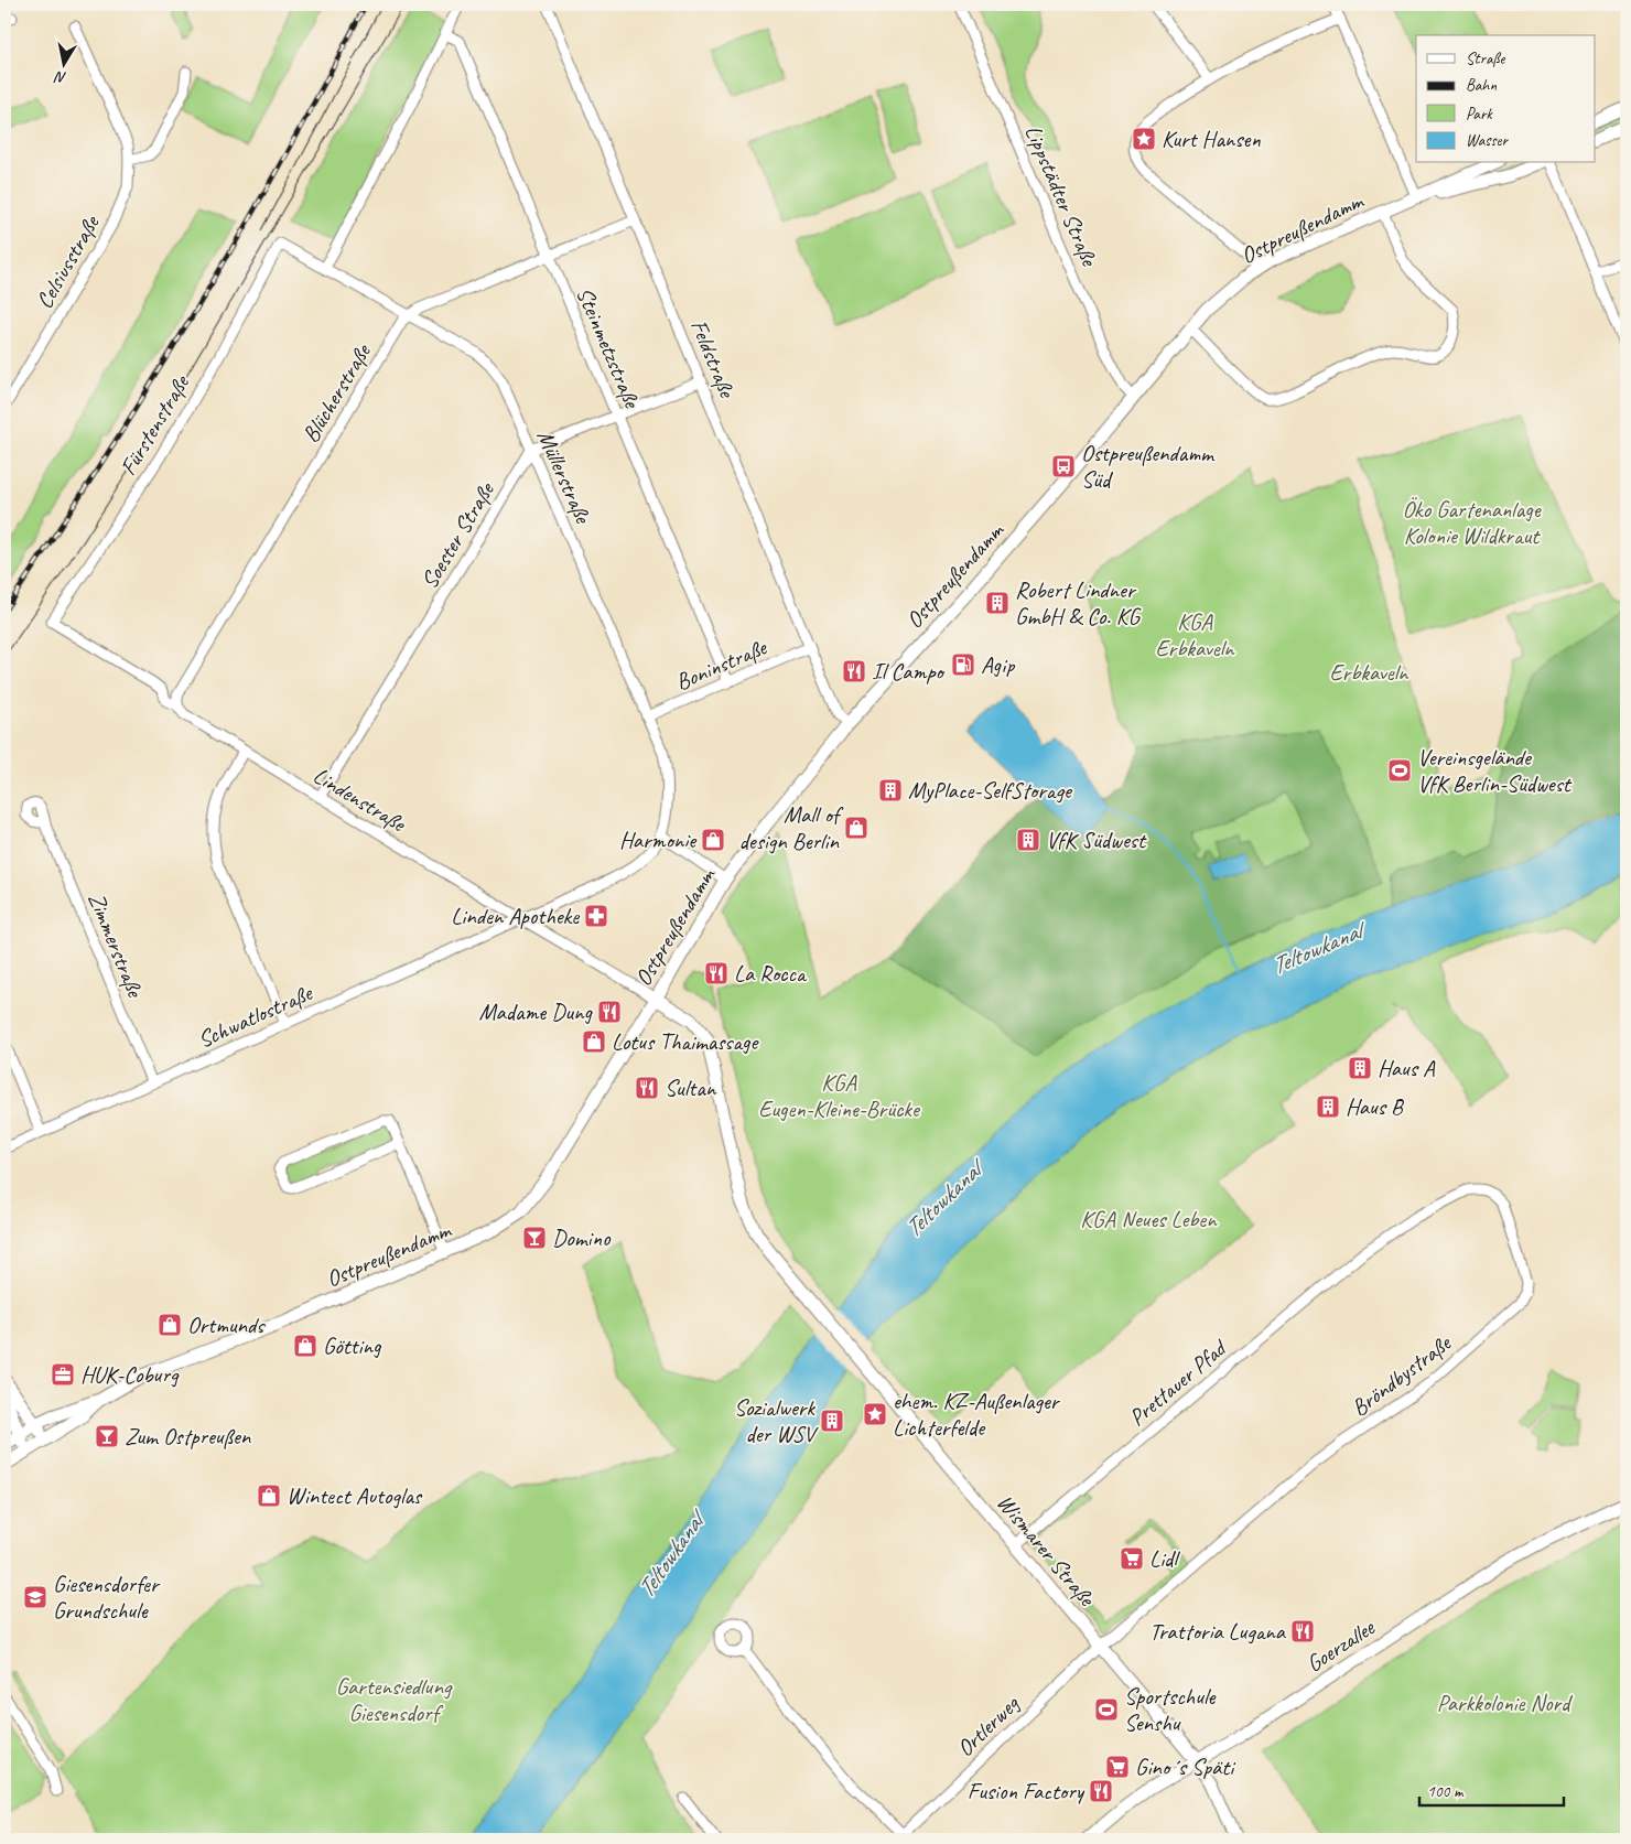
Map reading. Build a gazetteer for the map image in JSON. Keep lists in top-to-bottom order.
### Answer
{
  "streets": {
    "main road": ["Ostpreußendamm", "Wismarer Straße", "Goerzallee"],
    "street": [
      "Lippstädter Straße",
      "Celsiusstraße",
      "Steinmetzstraße",
      "Feldstraße",
      "Blücherstraße",
      "Fürstenstraße",
      "Müllerstraße",
      "Soester Straße",
      "Boninstraße",
      "Lindenstraße",
      "Zimmerstraße",
      "Schwatlostraße",
      "Bröndbystraße",
      "Prettauer Pfad",
      "Ortlerweg"
    ]
  },
  "crossings": [
    ["Lippstädter Straße", "Ostpreußendamm"],
    ["Ostpreußendamm", "Feldstraße"],
    ["Ostpreußendamm", "Lindenstraße"],
    ["Ostpreußendamm", "Wismarer Straße"],
    ["Steinmetzstraße", "Boninstraße"],
    ["Feldstraße", "Boninstraße"],
    ["Blücherstraße", "Müllerstraße"],
    ["Blücherstraße", "Lindenstraße"],
    ["Fürstenstraße", "Müllerstraße"],
    ["Fürstenstraße", "Lindenstraße"],
    ["Müllerstraße", "Soester Straße"],
    ["Müllerstraße", "Boninstraße"],
    ["Müllerstraße", "Lindenstraße"],
    ["Müllerstraße", "Schwatlostraße"],
    ["Soester Straße", "Lindenstraße"],
    ["Lindenstraße", "Schwatlostraße"],
    ["Lindenstraße", "Wismarer Straße"],
    ["Zimmerstraße", "Schwatlostraße"],
    ["Bröndbystraße", "Prettauer Pfad"],
    ["Bröndbystraße", "Wismarer Straße"],
    ["Bröndbystraße", "Ortlerweg"],
    ["Prettauer Pfad", "Wismarer Straße"],
    ["Wismarer Straße", "Goerzallee"],
    ["Wismarer Straße", "Ortlerweg"]
  ],
  "water": ["Teltowkanal"],
  "parks": [
    "Öko Gartenanlage Kolonie Wildkraut",
    "KGA Erbkaveln",
    "Erbkaveln",
    "KGA Eugen-Kleine-Brücke",
    "KGA Neues Leben",
    "Gartensiedlung Giesensdorf",
    "Parkkolonie Nord"
  ],
  "places": {
    "place": ["Kurt Hansen", "ehem. KZ-Außenlager Lichterfelde"],
    "bus stop": ["Ostpreußendamm Süd"],
    "building": [
      "Robert Lindner GmbH & Co. KG",
      "MyPlace-SelfStorage",
      "VfK Südwest",
      "Haus A",
      "Haus B",
      "Sozialwerk der WSV"
    ],
    "fuel station": ["Agip"],
    "restaurant": [
      "Il Campo",
      "La Rocca",
      "Madame Dung",
      "Sultan",
      "Trattoria Lugana",
      "Fusion Factory"
    ],
    "sports": ["Vereinsgelände VfK Berlin-Südwest", "Sportschule Senshu"],
    "shop": [
      "Mall of design Berlin",
      "Harmonie",
      "Lotus Thaimassage",
      "Ortmunds",
      "Götting",
      "Wintect Autoglas"
    ],
    "pharmacy": ["Linden Apotheke"],
    "bar": ["Domino", "Zum Ostpreußen"],
    "office": ["HUK-Coburg"],
    "supermarket": ["Lidl", "Gino´s Späti"],
    "school or university": ["Giesensdorfer Grundschule"]
  },
  "legend": [
    "Straße",
    "Bahn",
    "Park",
    "Wasser"
  ],
  "scale_bar": "100 m",
  "north": "bottom"
}
